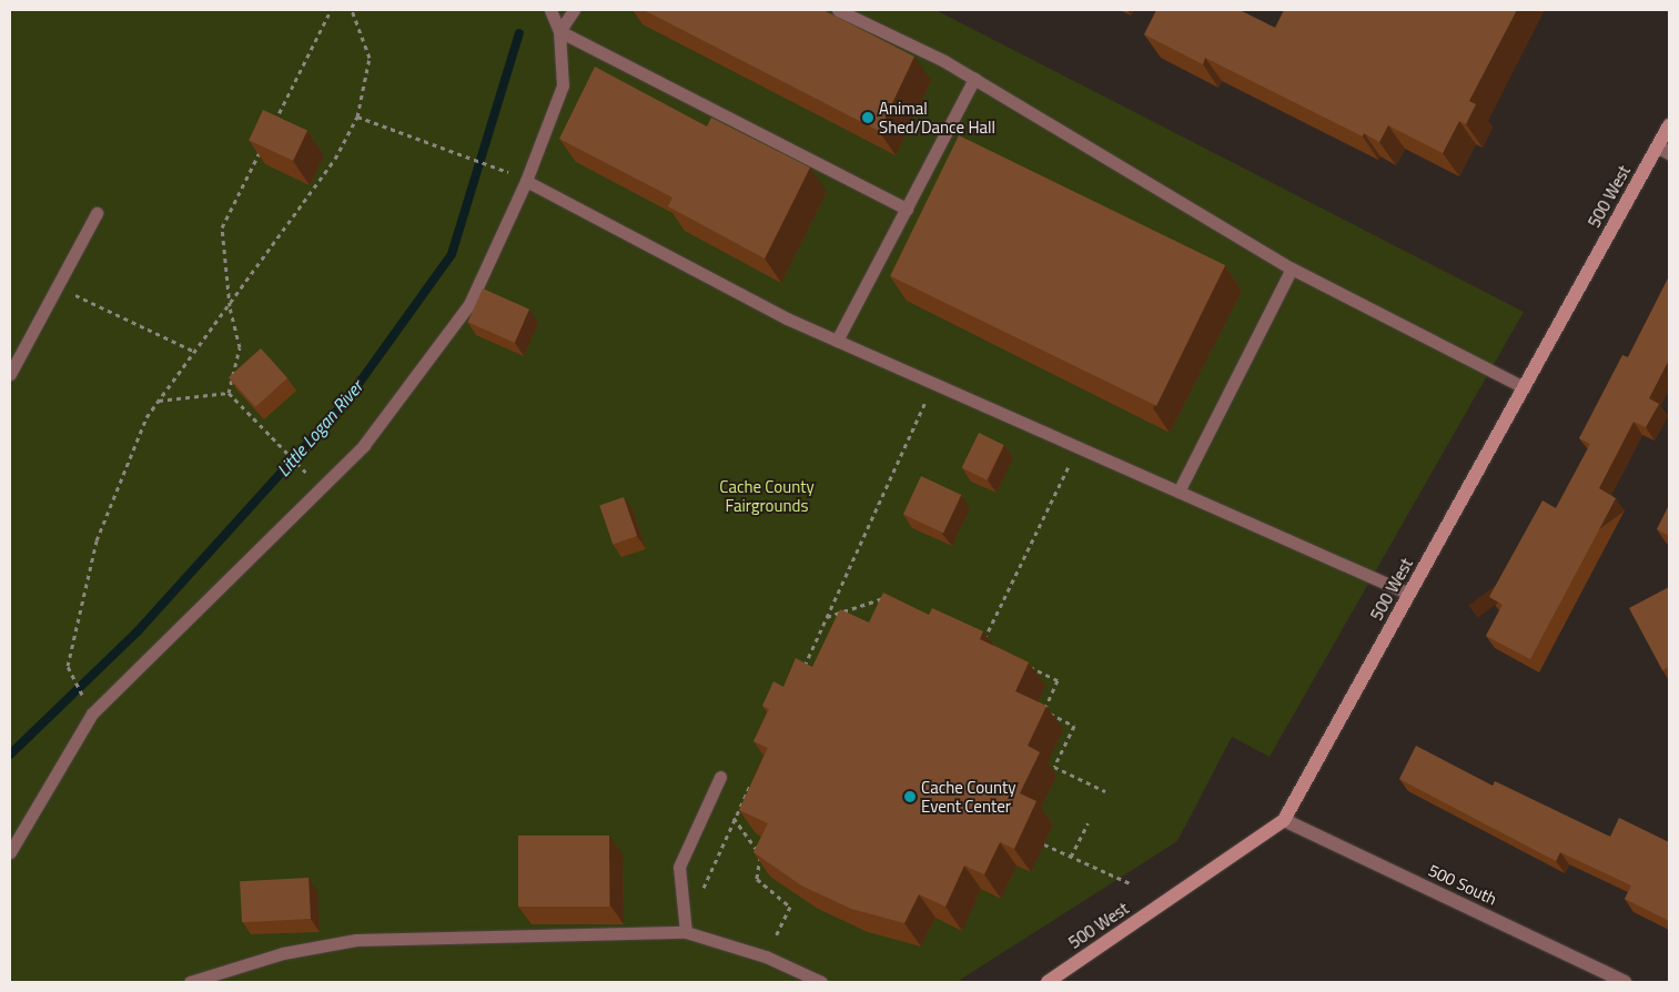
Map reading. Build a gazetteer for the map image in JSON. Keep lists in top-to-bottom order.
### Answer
{
  "streets": {
    "street": ["500 West", "500 South"]
  },
  "crossings": [
    ["500 West", "500 South"]
  ],
  "water": ["Little Logan River"],
  "parks": ["Cache County Fairgrounds"],
  "places": ["Animal Shed/Dance Hall", "Cache County Event Center"]
}
